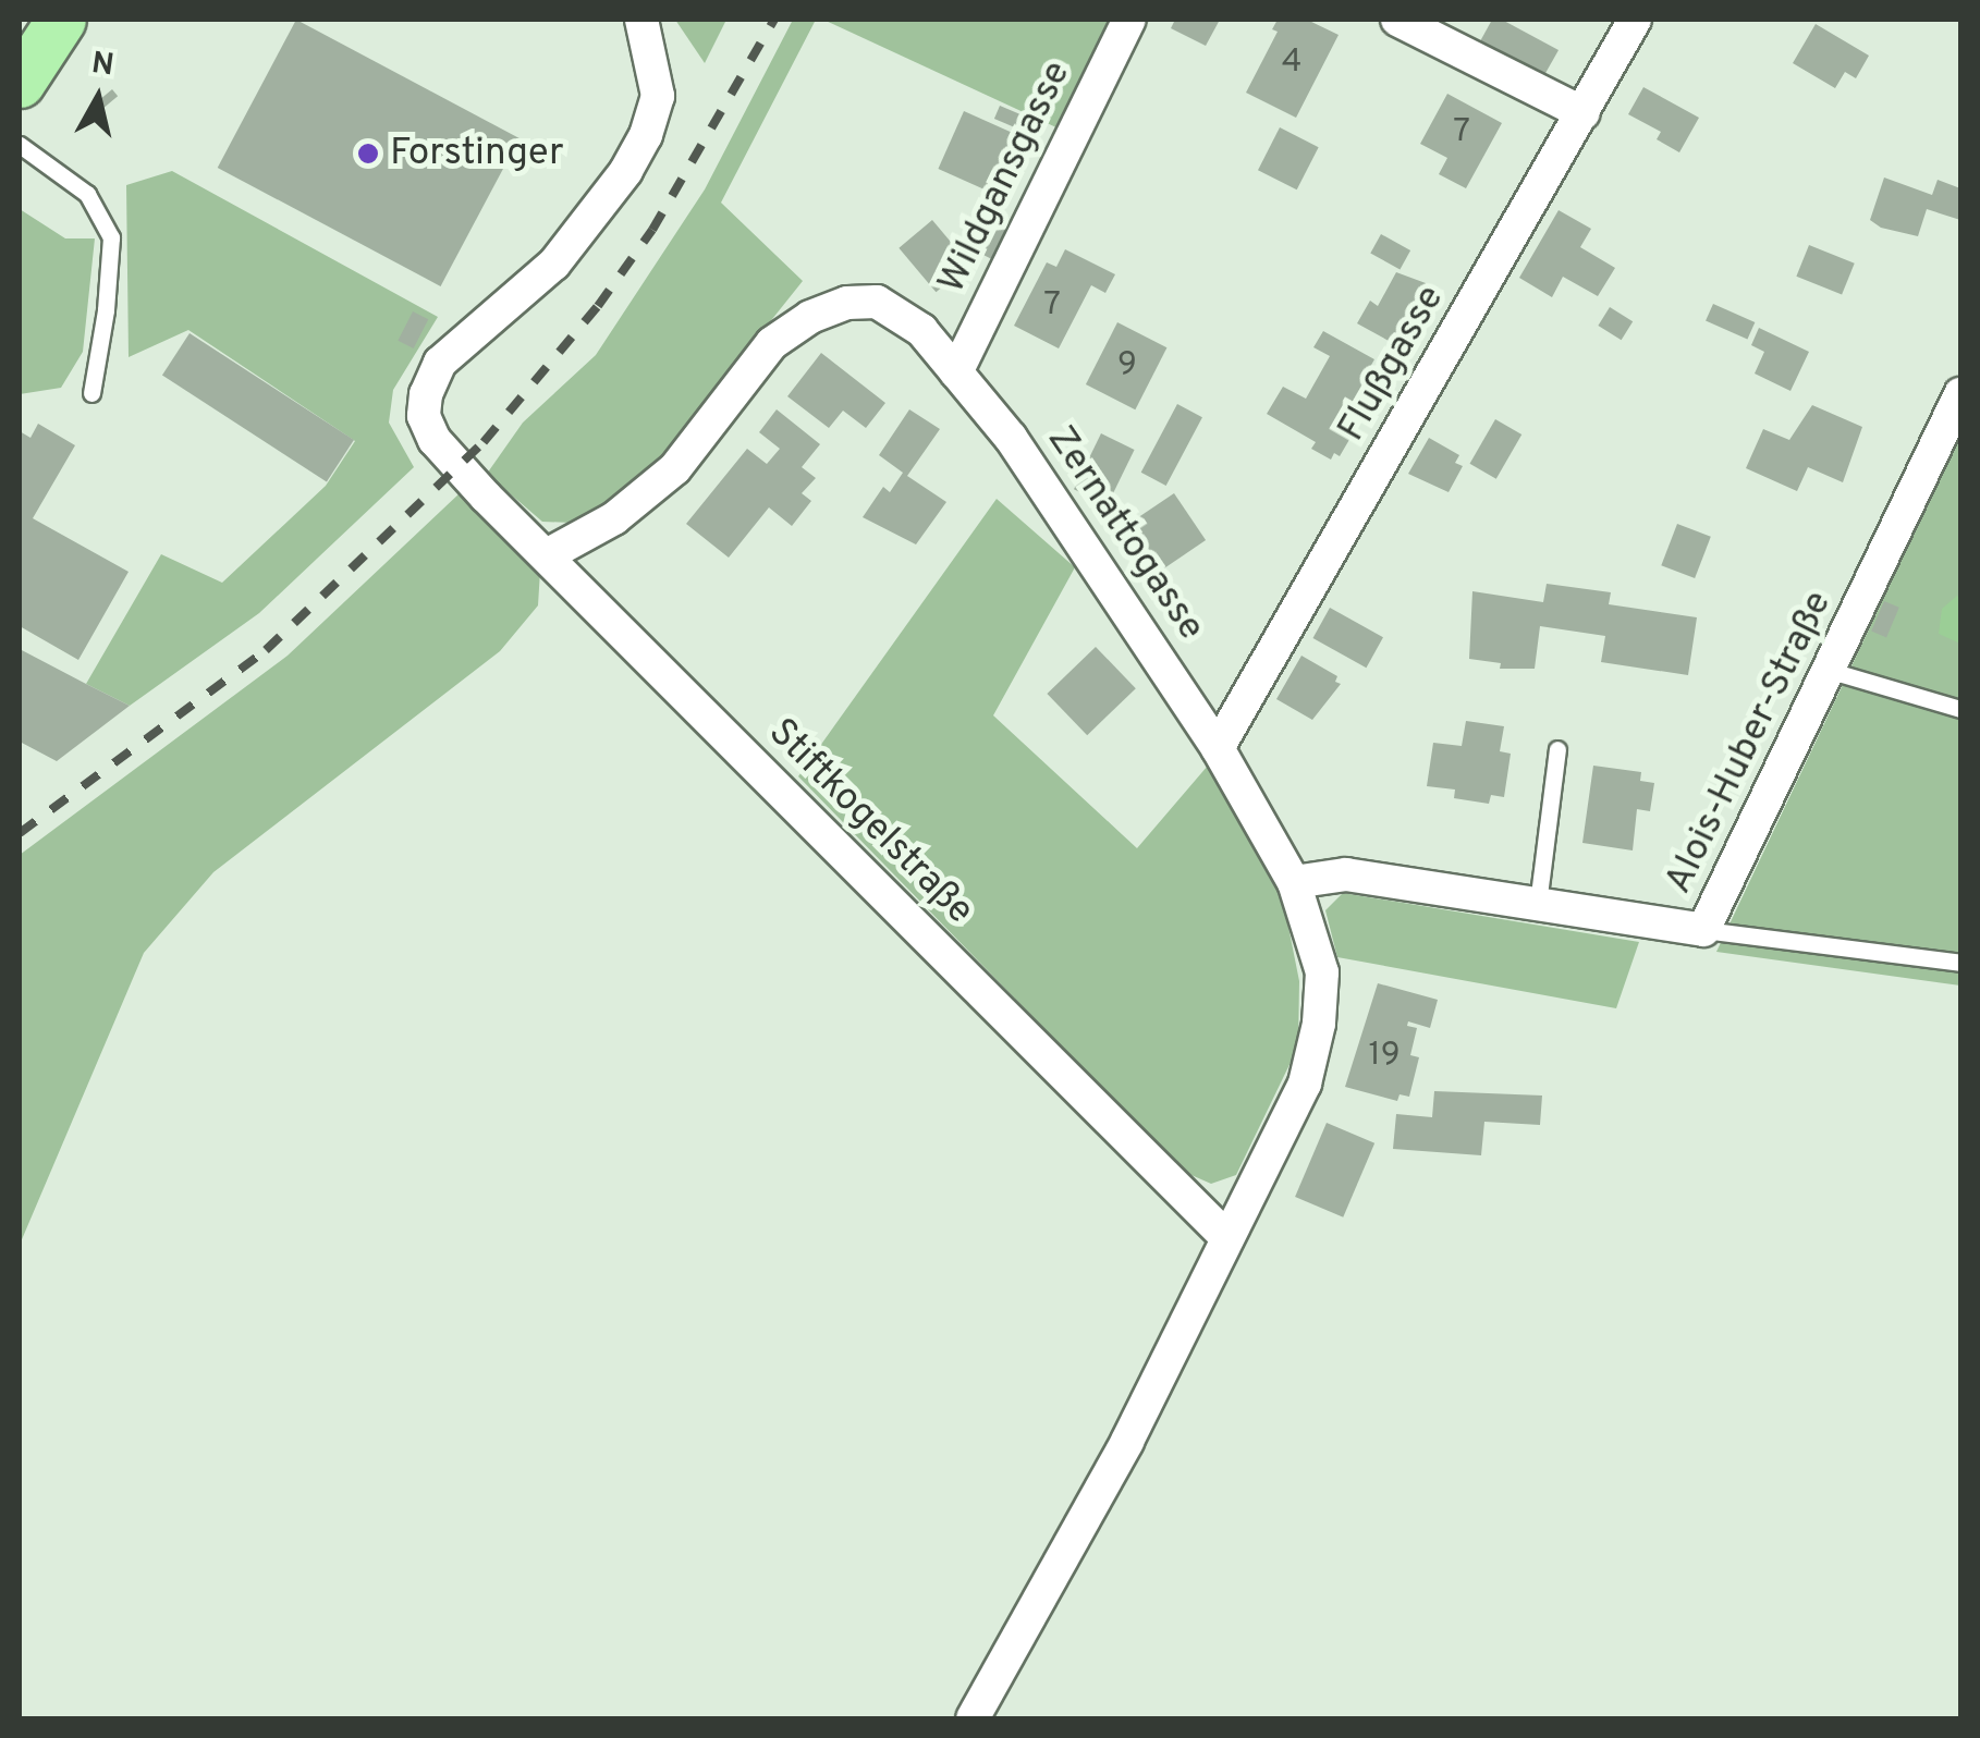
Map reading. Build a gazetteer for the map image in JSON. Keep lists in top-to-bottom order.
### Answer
{
  "streets": {
    "street": [
      "Wildgansgasse",
      "Flußgasse",
      "Zernattogasse",
      "Alois-Huber-Straße",
      "Stiftkogelstraße"
    ]
  },
  "crossings": [
    ["Wildgansgasse", "Zernattogasse"],
    ["Flußgasse", "Zernattogasse"],
    ["Zernattogasse", "Alois-Huber-Straße"],
    ["Zernattogasse", "Stiftkogelstraße"]
  ],
  "places": ["Forstinger"],
  "house_numbers": [
    "4",
    "7",
    "7",
    "9",
    "19"
  ],
  "north": "top"
}
